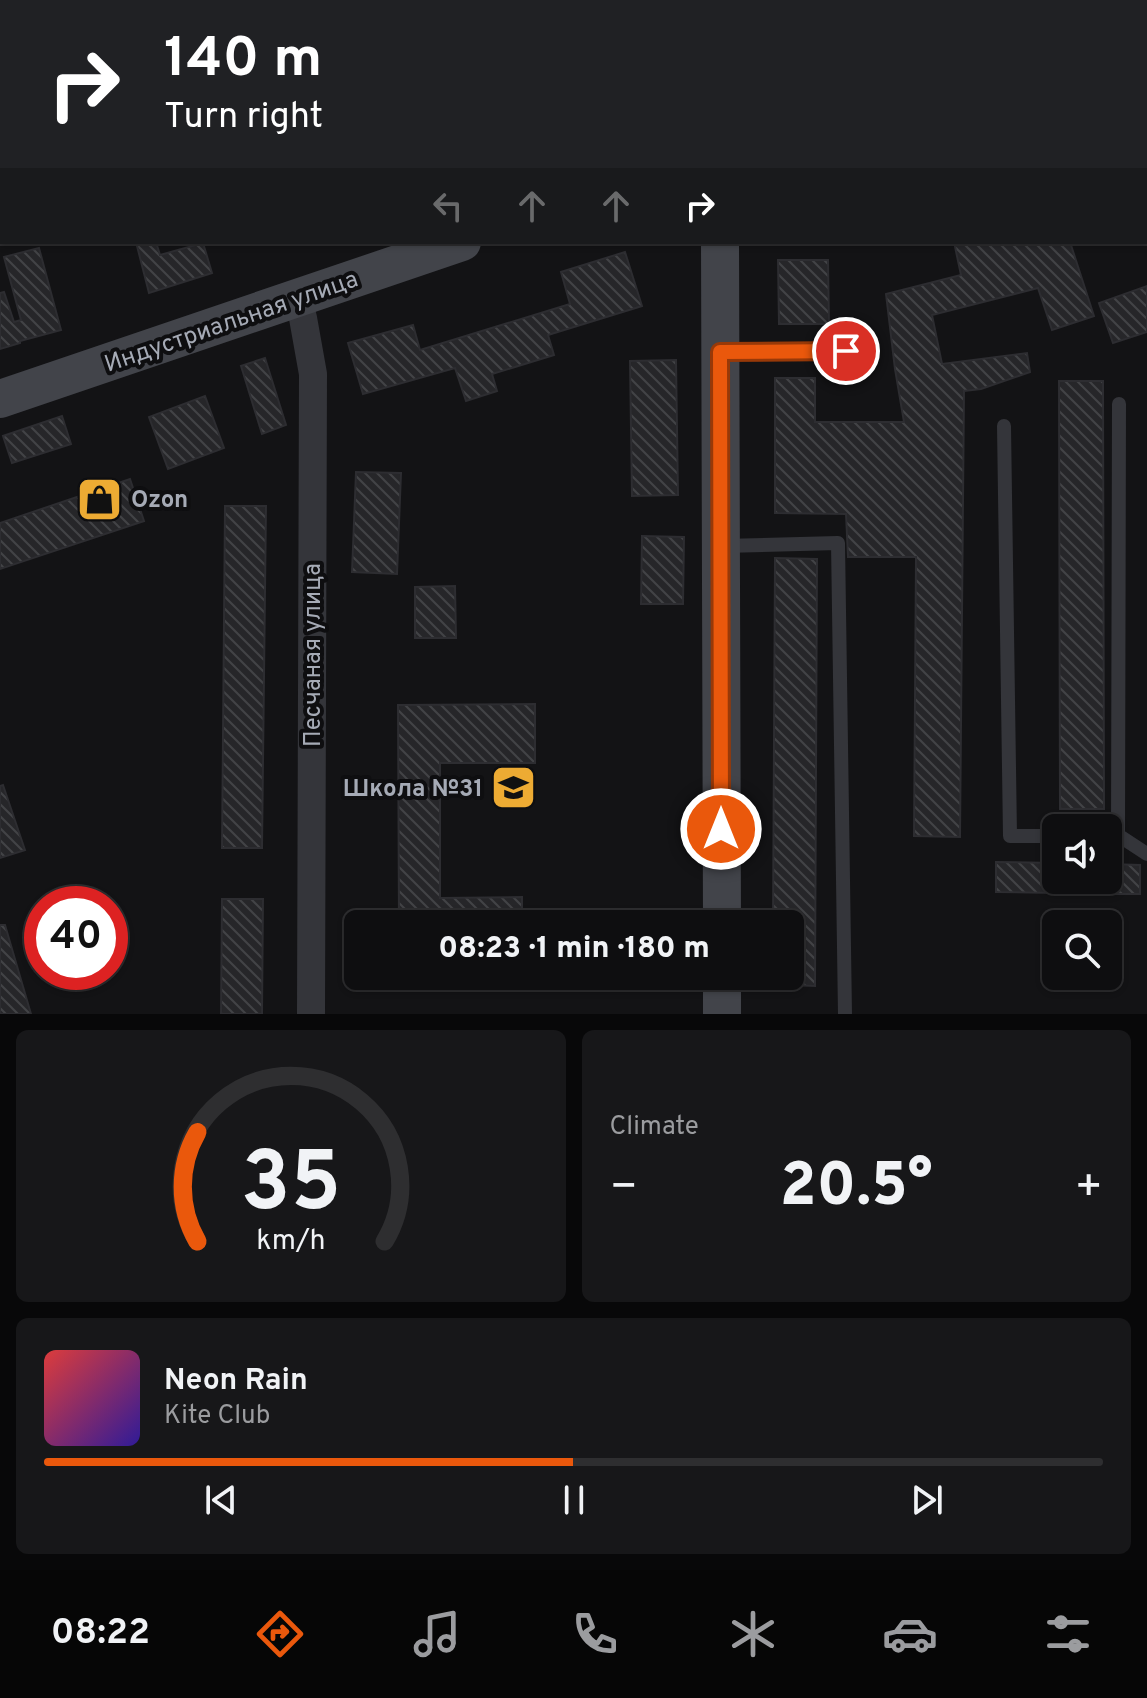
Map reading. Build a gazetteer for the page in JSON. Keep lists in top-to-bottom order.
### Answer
{
  "streets": {
    "street": ["Индустриальная улица", "Песчаная улица"]
  },
  "crossings": [
    ["Индустриальная улица", "Песчаная улица"]
  ],
  "places": {
    "shop": ["Ozon"],
    "school or university": ["Школа №31"]
  },
  "page": {
    "turn": ["140 m", "Turn right"],
    "limit": "40",
    "trip": "08:23 · 1 min · 180 m",
    "tile": "Climate",
    "heat": ["−", "20.5°", "+"],
    "song": ["Neon Rain", "Kite Club"],
    "tabs": "08:22",
    "gauge": ["35", "km/h"]
  }
}
